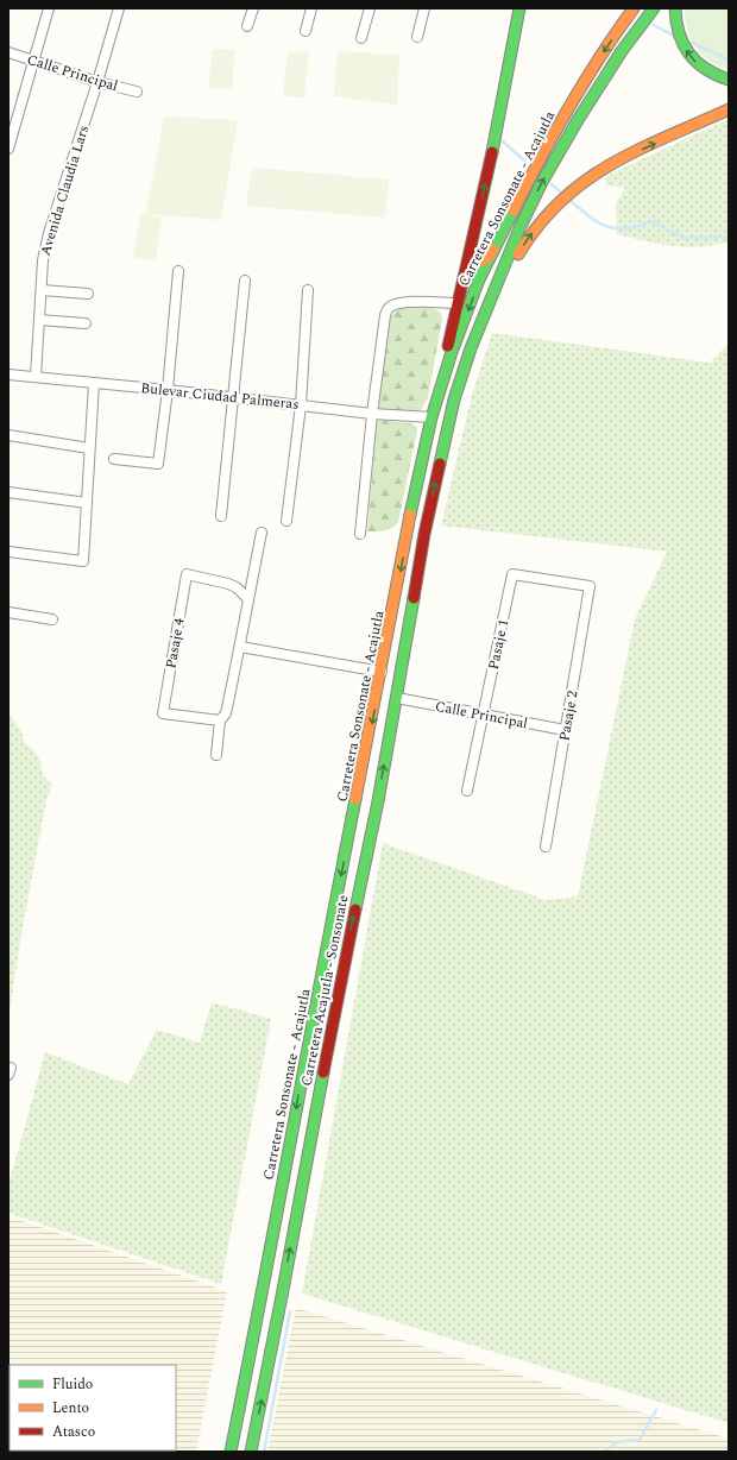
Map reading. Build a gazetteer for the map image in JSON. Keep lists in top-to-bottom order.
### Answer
{
  "streets": {
    "main road": ["Carretera Sonsonate - Acajutla", "Carretera Acajutla - Sonsonate"],
    "street": [
      "Calle Principal",
      "Avenida Claudia Lars",
      "Bulevar Ciudad Palmeras",
      "Pasaje 4",
      "Pasaje 1",
      "Pasaje 2"
    ]
  },
  "crossings": [
    ["Calle Principal", "Avenida Claudia Lars"],
    ["Calle Principal", "Pasaje 1"],
    ["Calle Principal", "Pasaje 2"],
    ["Calle Principal", "Carretera Acajutla - Sonsonate"],
    ["Avenida Claudia Lars", "Bulevar Ciudad Palmeras"],
    ["Carretera Sonsonate - Acajutla", "Bulevar Ciudad Palmeras"],
    ["Carretera Sonsonate - Acajutla", "Carretera Acajutla - Sonsonate"],
    ["Pasaje 1", "Pasaje 2"]
  ],
  "one_way": ["Carretera Acajutla - Sonsonate"],
  "legend": ["Fluido", "Lento", "Atasco"]
}
